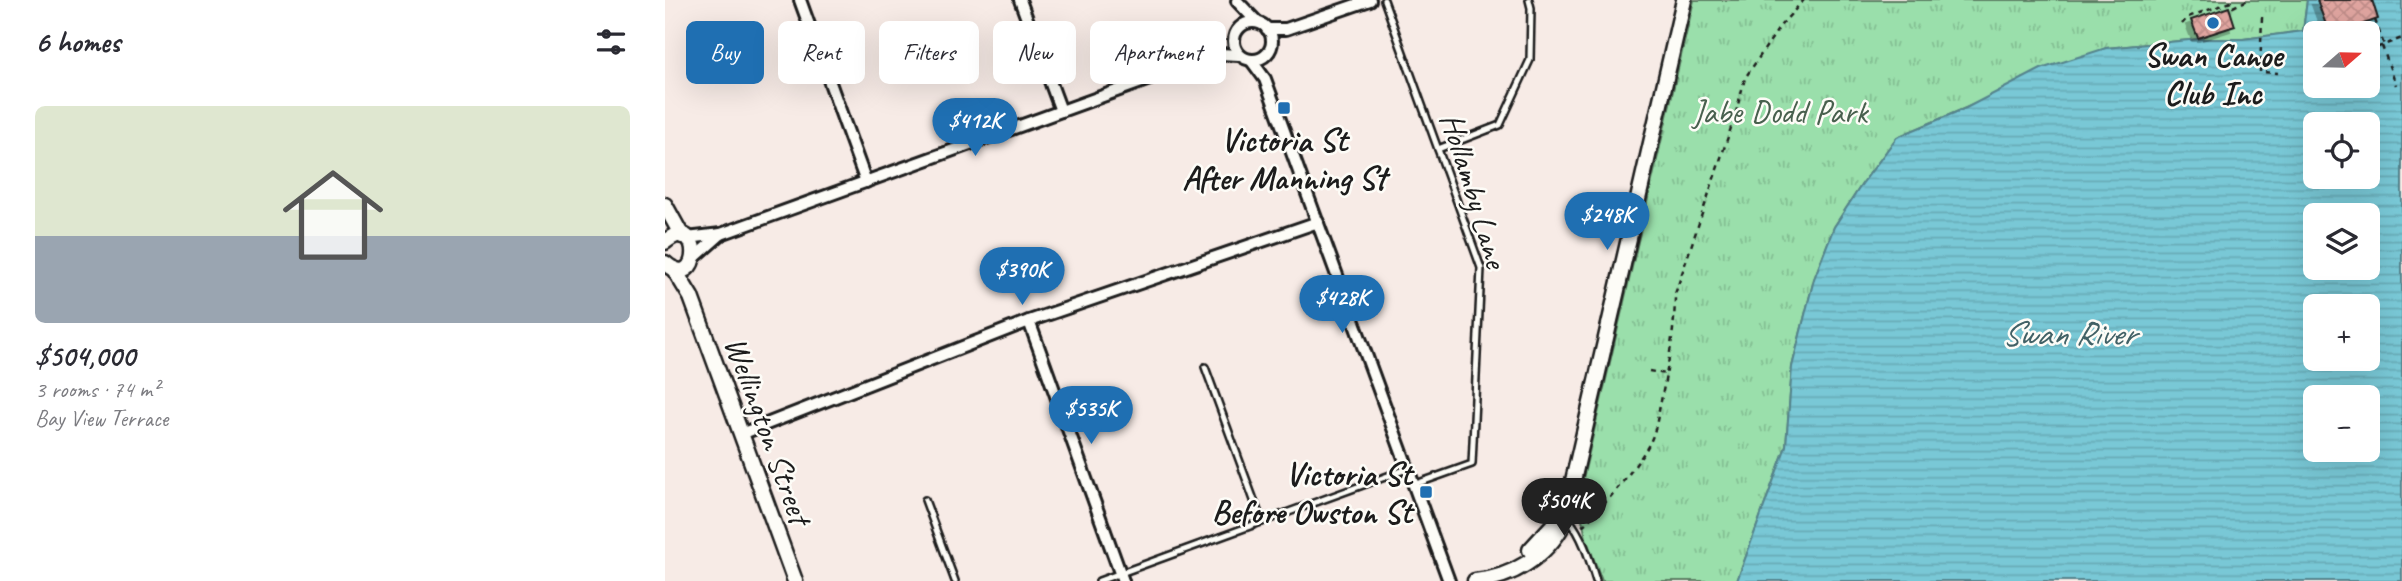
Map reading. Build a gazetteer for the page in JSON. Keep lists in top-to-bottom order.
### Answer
{
  "streets": {
    "street": ["Wellington Street"],
    "lane": ["Hollamby Lane"]
  },
  "water": ["Swan River"],
  "parks": ["Jabe Dodd Park"],
  "places": {
    "other": ["Swan Canoe Club Inc"],
    "transit": ["Victoria St After Manning St", "Victoria St Before Owston St"]
  },
  "north": "right",
  "page": {
    "heading": "6 homes",
    "map_buttons": ["+", "−"],
    "chip": [
      "Buy",
      "Rent",
      "Filters",
      "New",
      "Apartment"
    ],
    "list": [
      {
        "name": "$504,000",
        "note": "3 rooms · 74 m² · Bay View Terrace"
      }
    ],
    "price": [
      "$412K",
      "$248K",
      "$390K",
      "$428K",
      "$535K",
      "$504K"
    ]
  }
}
